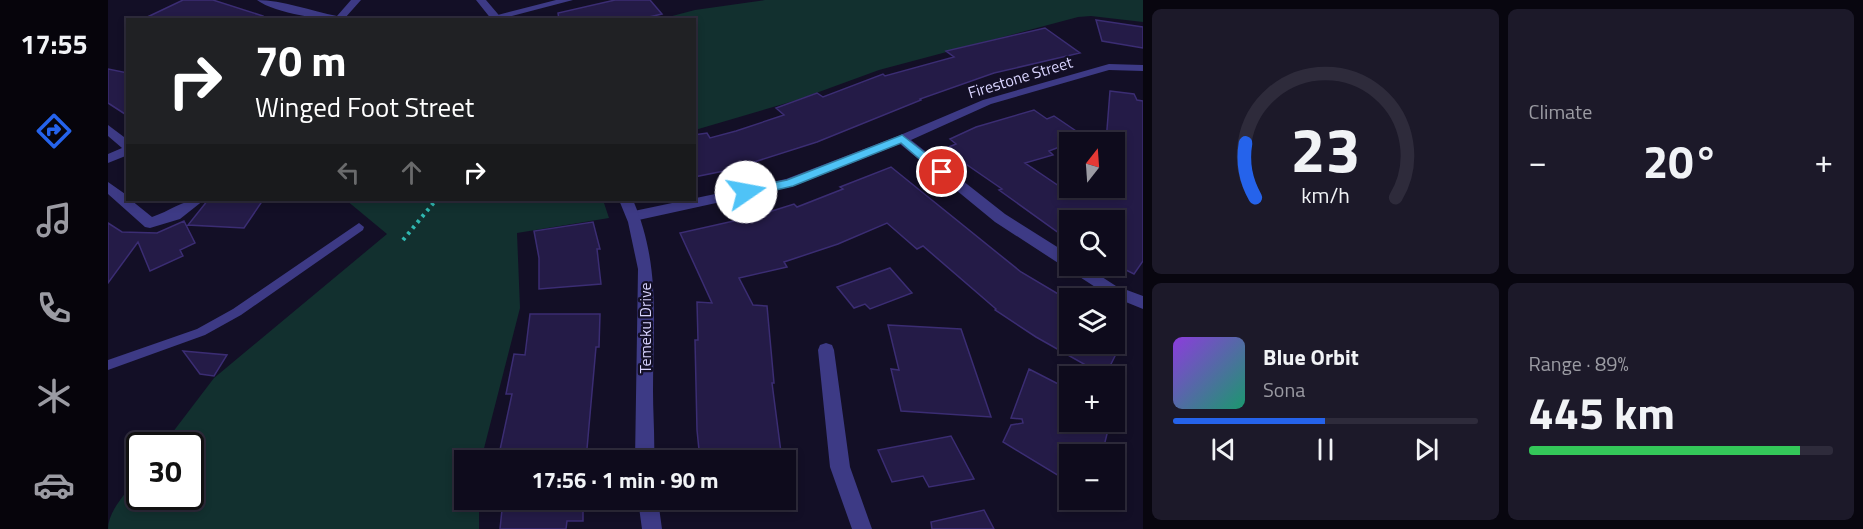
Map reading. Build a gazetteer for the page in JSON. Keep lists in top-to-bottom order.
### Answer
{
  "streets": {
    "street": ["Firestone Street", "Temeku Drive"]
  },
  "crossings": [
    ["Firestone Street", "Temeku Drive"]
  ],
  "north": "top",
  "page": {
    "tabs": "17:55",
    "tile": [
      "Climate",
      ["Range · 89%", "445 km"]
    ],
    "turn": ["70 m", "Winged Foot Street"],
    "map_buttons": ["+", "−"],
    "heat": ["−", "20°", "+"],
    "song": ["Blue Orbit", "Sona"],
    "limit": "30",
    "trip": "17:56 · 1 min · 90 m",
    "gauge": ["23", "km/h"]
  }
}
